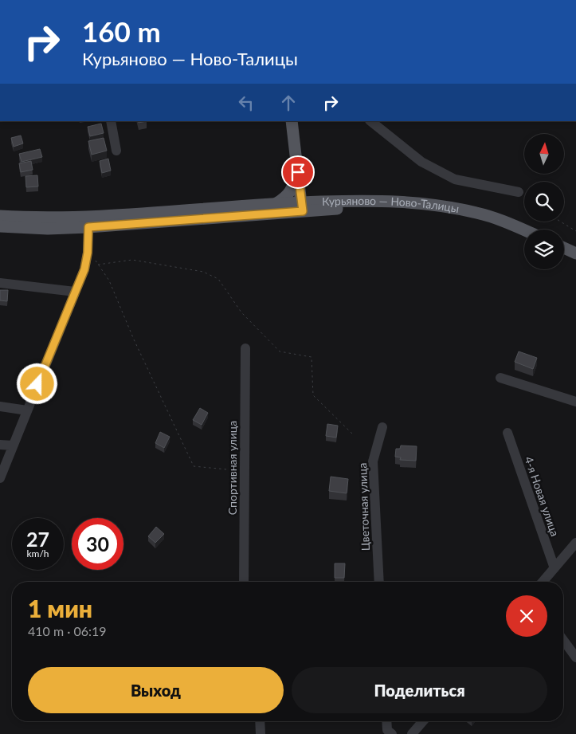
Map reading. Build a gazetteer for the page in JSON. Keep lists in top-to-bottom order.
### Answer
{
  "streets": {
    "main road": ["Курьяново — Ново-Талицы"],
    "street": ["Спортивная улица", "4-я Новая улица", "Цветочная улица"]
  },
  "north": "top",
  "page": {
    "turn": ["160 m", "Курьяново — Ново-Талицы"],
    "speed": "27 km/h",
    "limit": "30",
    "heading": ["1 мин", "410 m · 06:19"],
    "buttons": ["Выход", "Поделиться"]
  }
}
